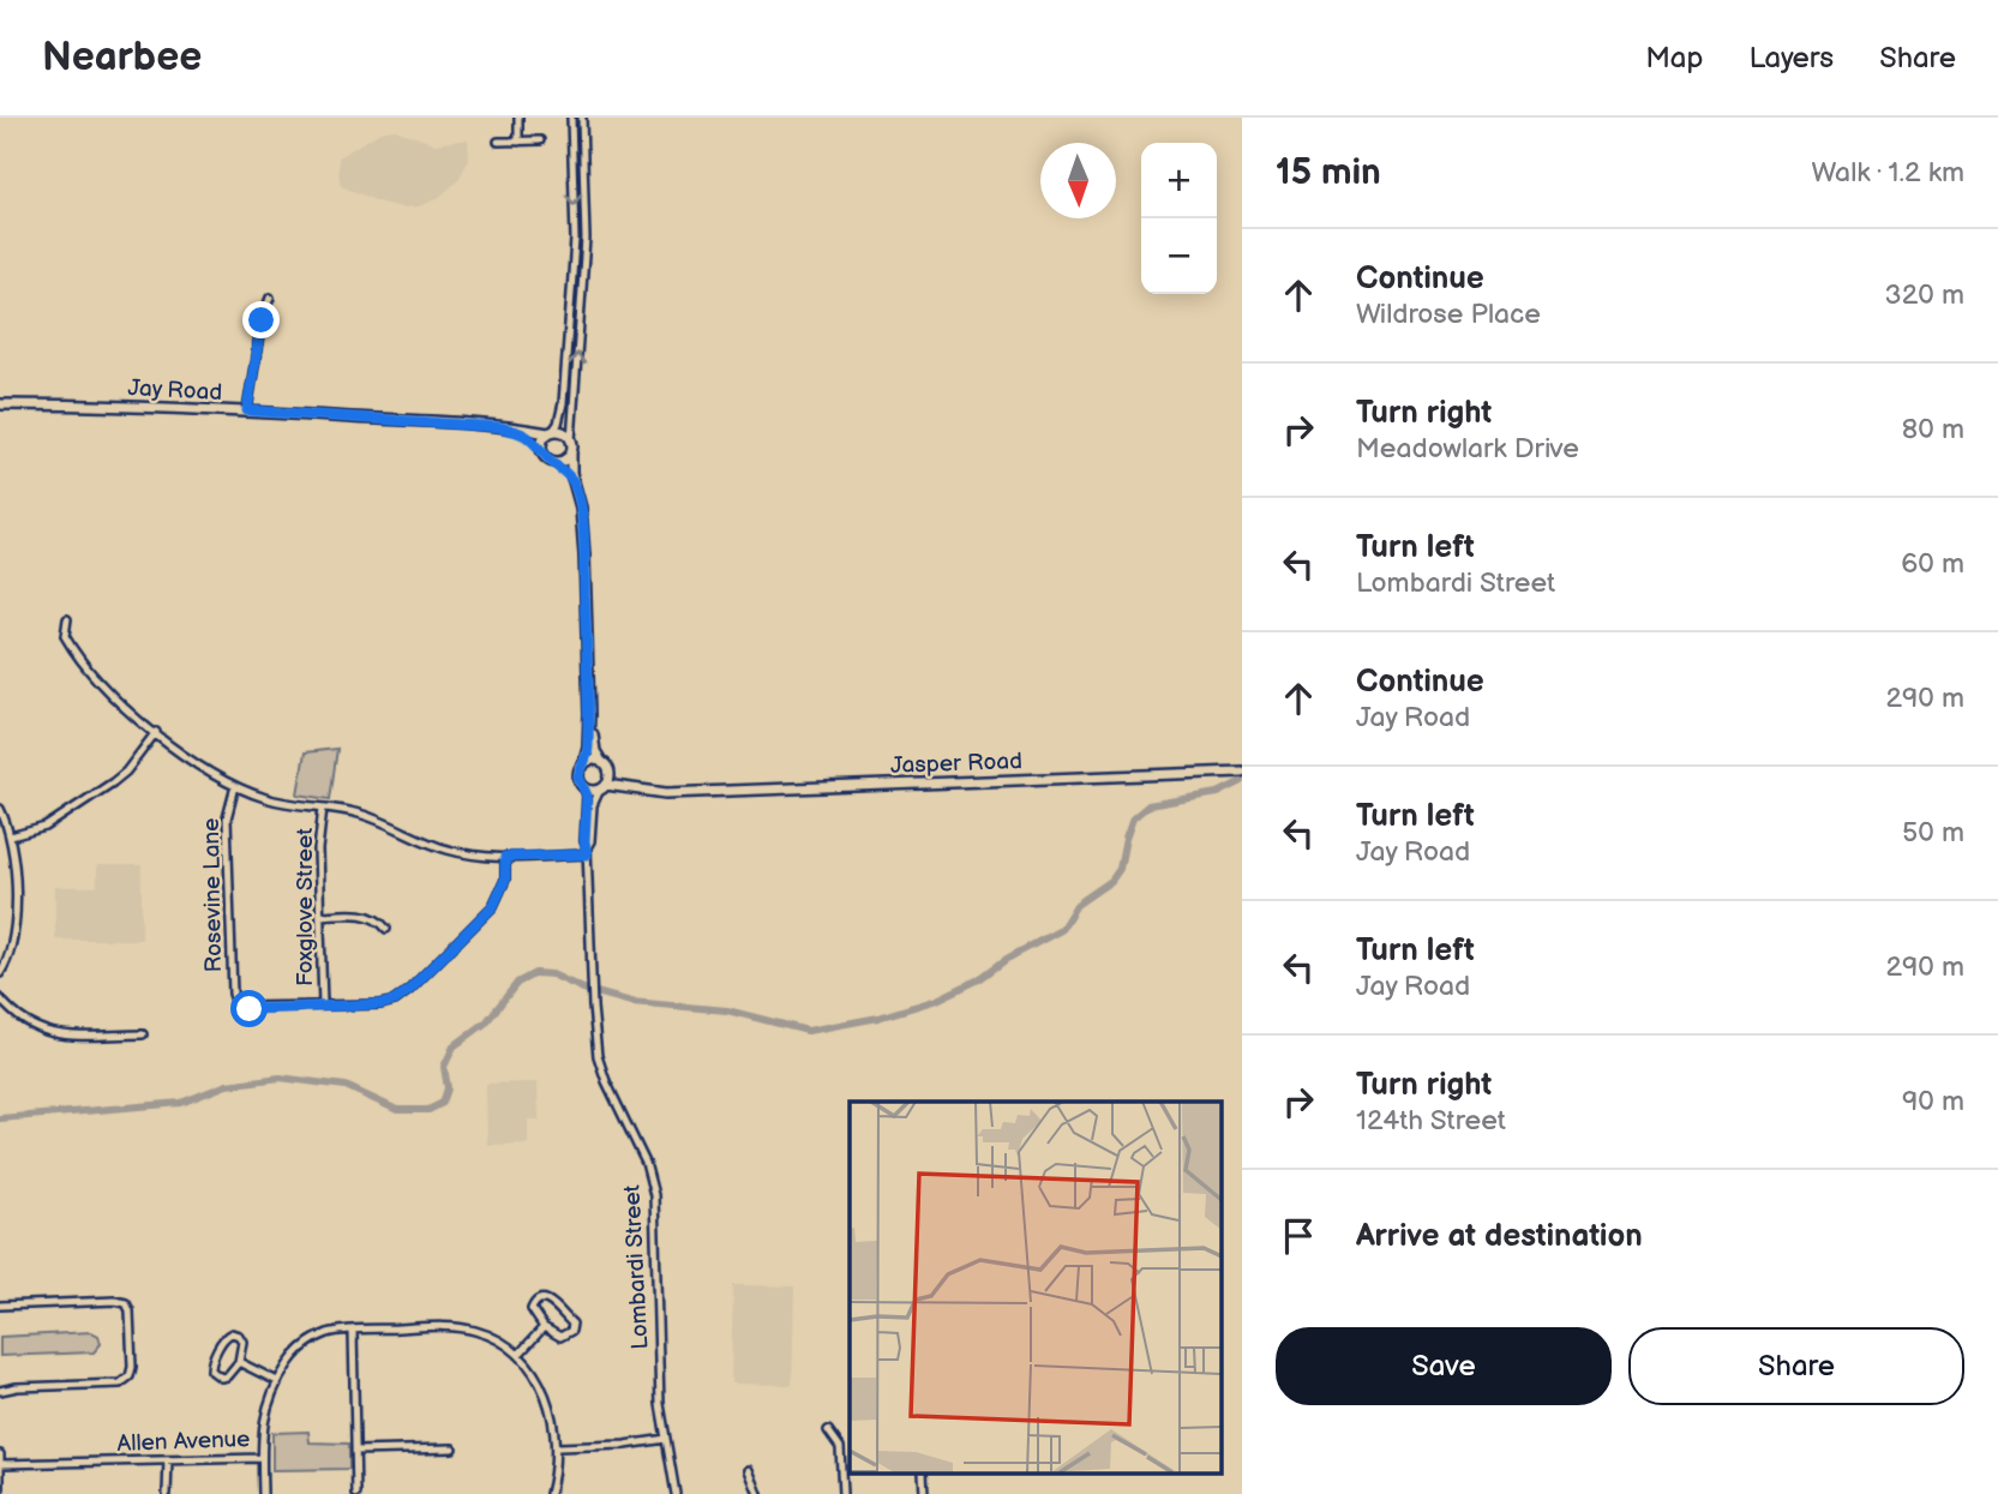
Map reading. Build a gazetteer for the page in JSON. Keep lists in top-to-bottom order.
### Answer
{
  "streets": {
    "street": [
      "Jay Road",
      "Jasper Road",
      "Rosevine Lane",
      "Foxglove Street",
      "Lombardi Street",
      "Allen Avenue"
    ]
  },
  "crossings": [
    ["Jasper Road", "Lombardi Street"],
    ["Rosevine Lane", "Foxglove Street"]
  ],
  "north": "bottom",
  "page": {
    "header": "Nearbee",
    "nav": ["Map", "Layers", "Share"],
    "heading": ["15 min", "Walk · 1.2 km"],
    "map_buttons": ["+", "−"],
    "list": [
      ["Continue", "Wildrose Place", "320 m"],
      ["Turn right", "Meadowlark Drive", "80 m"],
      ["Turn left", "Lombardi Street", "60 m"],
      ["Continue", "Jay Road", "290 m"],
      ["Turn left", "Jay Road", "50 m"],
      ["Turn left", "Jay Road", "290 m"],
      ["Turn right", "124th Street", "90 m"],
      "Arrive at destination"
    ],
    "buttons": ["Save", "Share"]
  }
}
